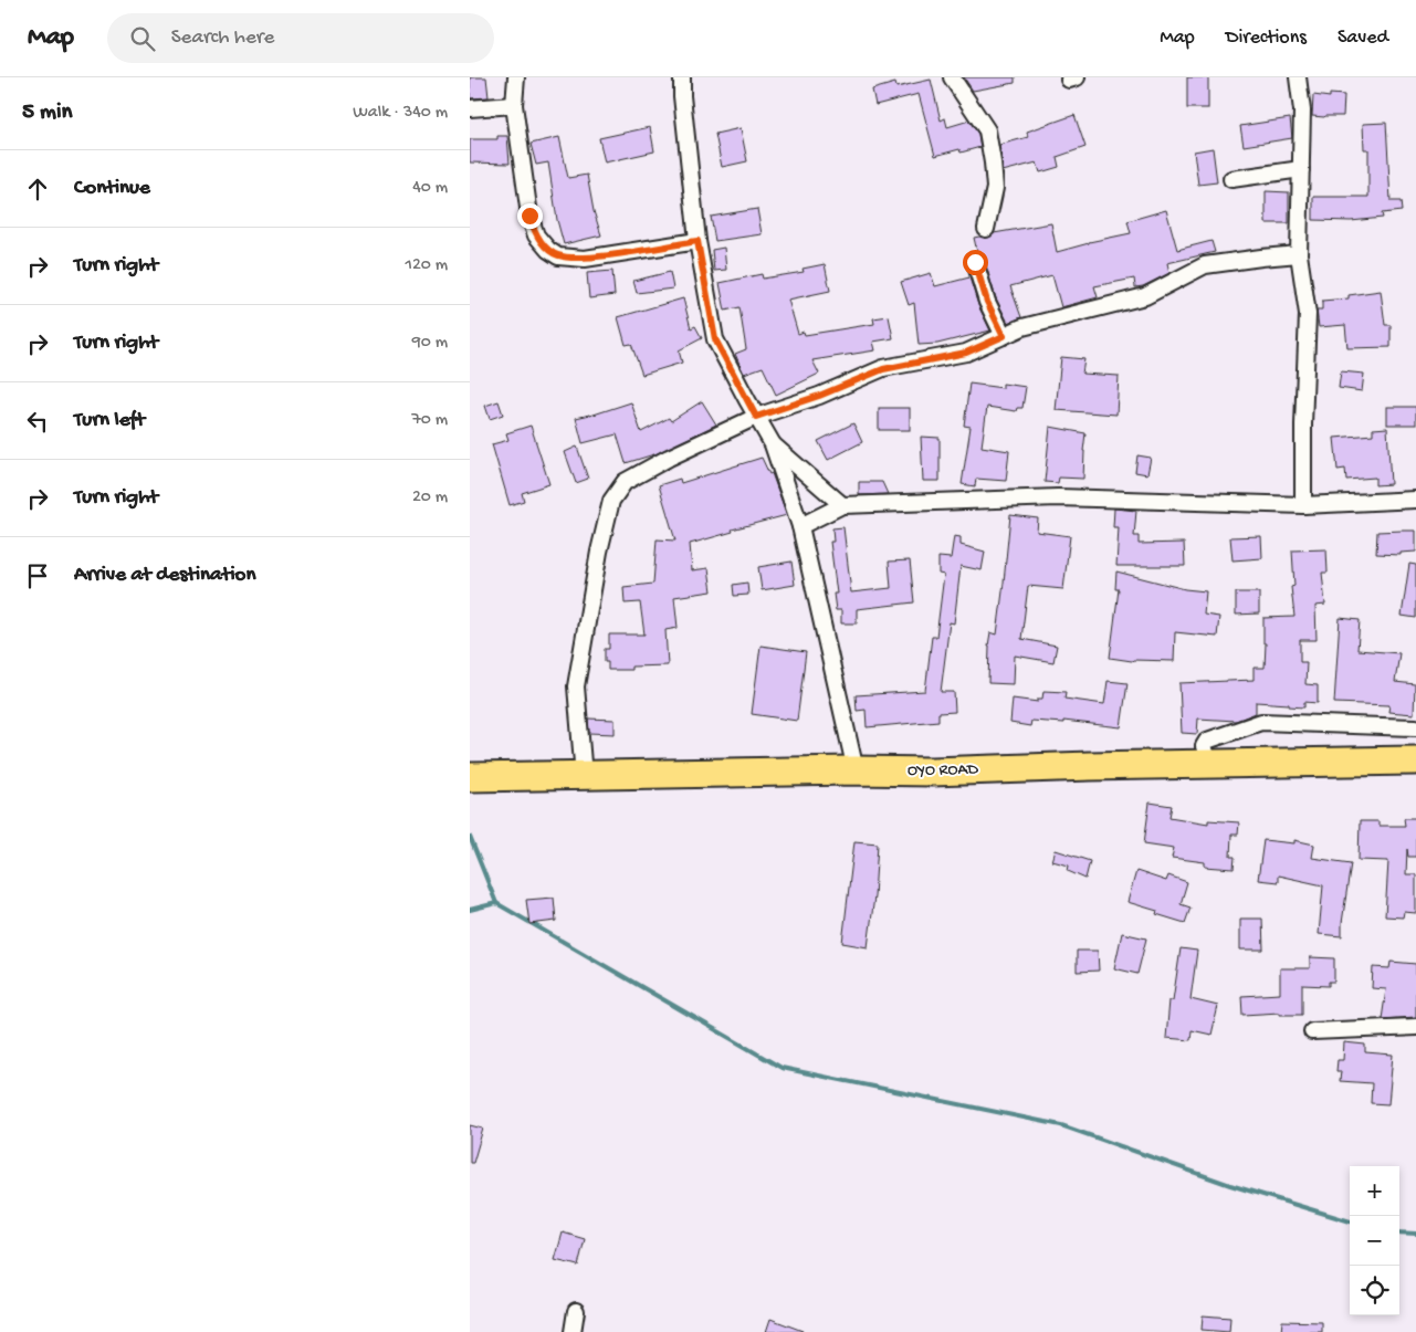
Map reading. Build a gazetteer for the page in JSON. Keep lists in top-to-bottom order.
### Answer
{
  "streets": {
    "highway": ["OYO ROAD"]
  },
  "page": {
    "header": "Map",
    "search": "Search here",
    "nav": ["Map", "Directions", "Saved"],
    "heading": ["5 min", "Walk · 340 m"],
    "list": [
      ["Continue", "40 m"],
      ["Turn right", "120 m"],
      ["Turn right", "90 m"],
      ["Turn left", "70 m"],
      ["Turn right", "20 m"],
      "Arrive at destination"
    ],
    "map_buttons": ["+", "−"]
  }
}
